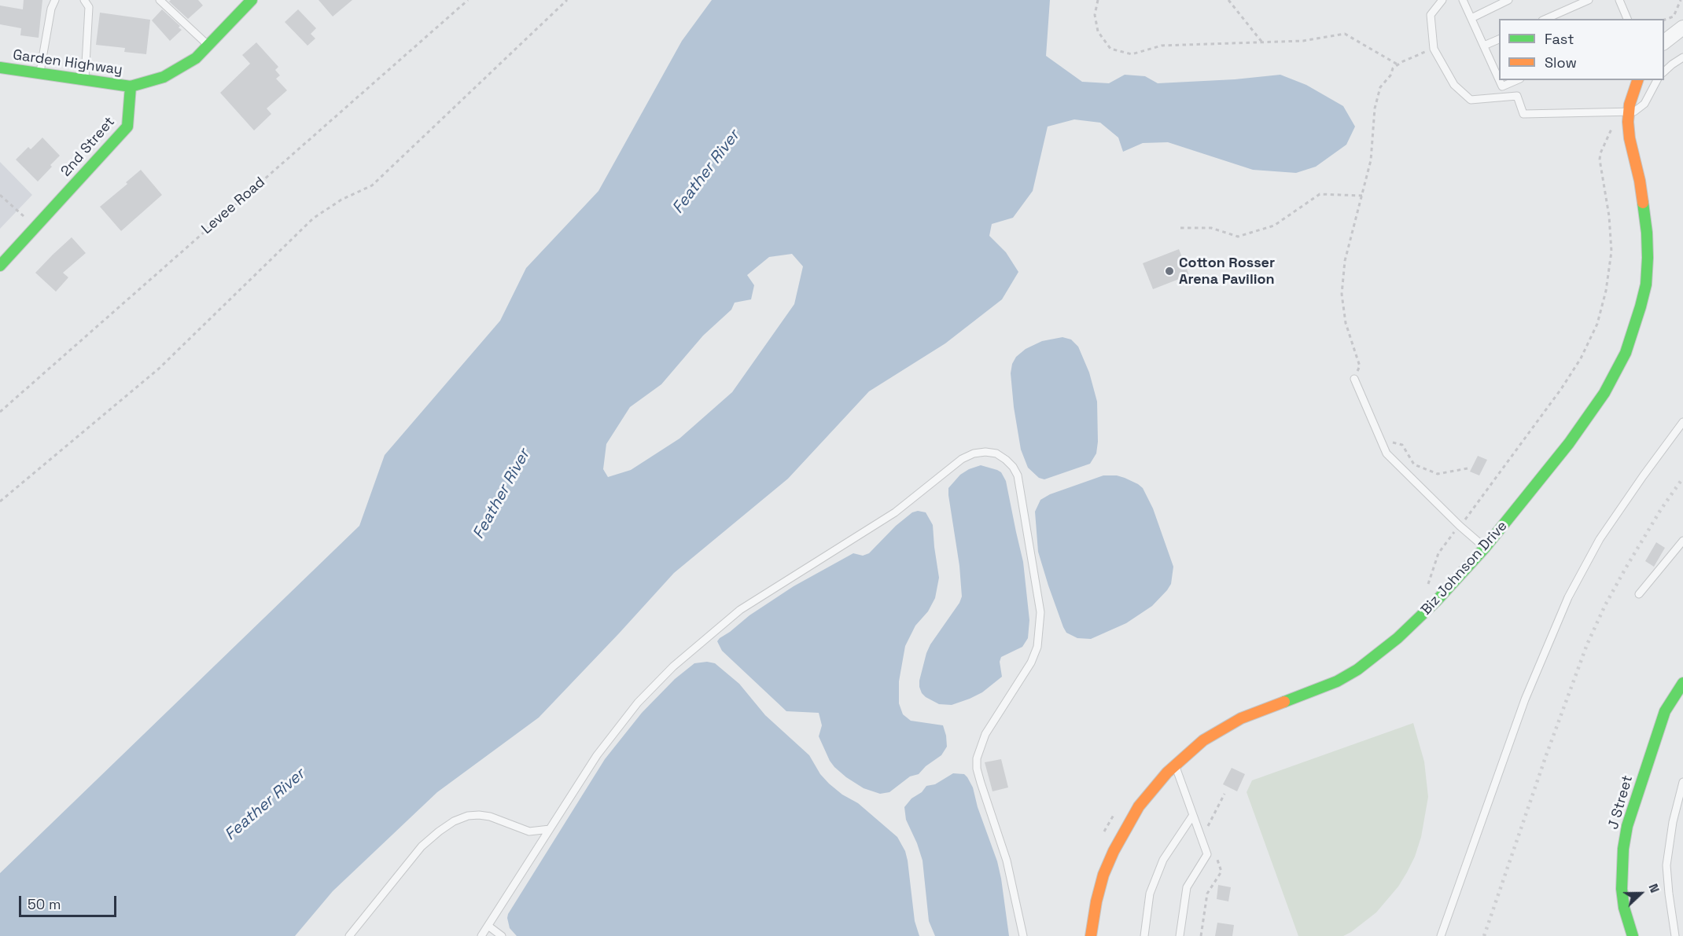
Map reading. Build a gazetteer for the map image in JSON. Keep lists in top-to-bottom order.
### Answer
{
  "streets": {
    "street": [
      "Garden Highway",
      "2nd Street",
      "Biz Johnson Drive",
      "J Street"
    ],
    "path": ["Levee Road"]
  },
  "crossings": [
    ["Garden Highway", "2nd Street"]
  ],
  "water": ["Feather River"],
  "places": ["Cotton Rosser Arena Pavilion"],
  "legend": ["Fast", "Slow"],
  "scale_bar": "50 m",
  "north": "right"
}
